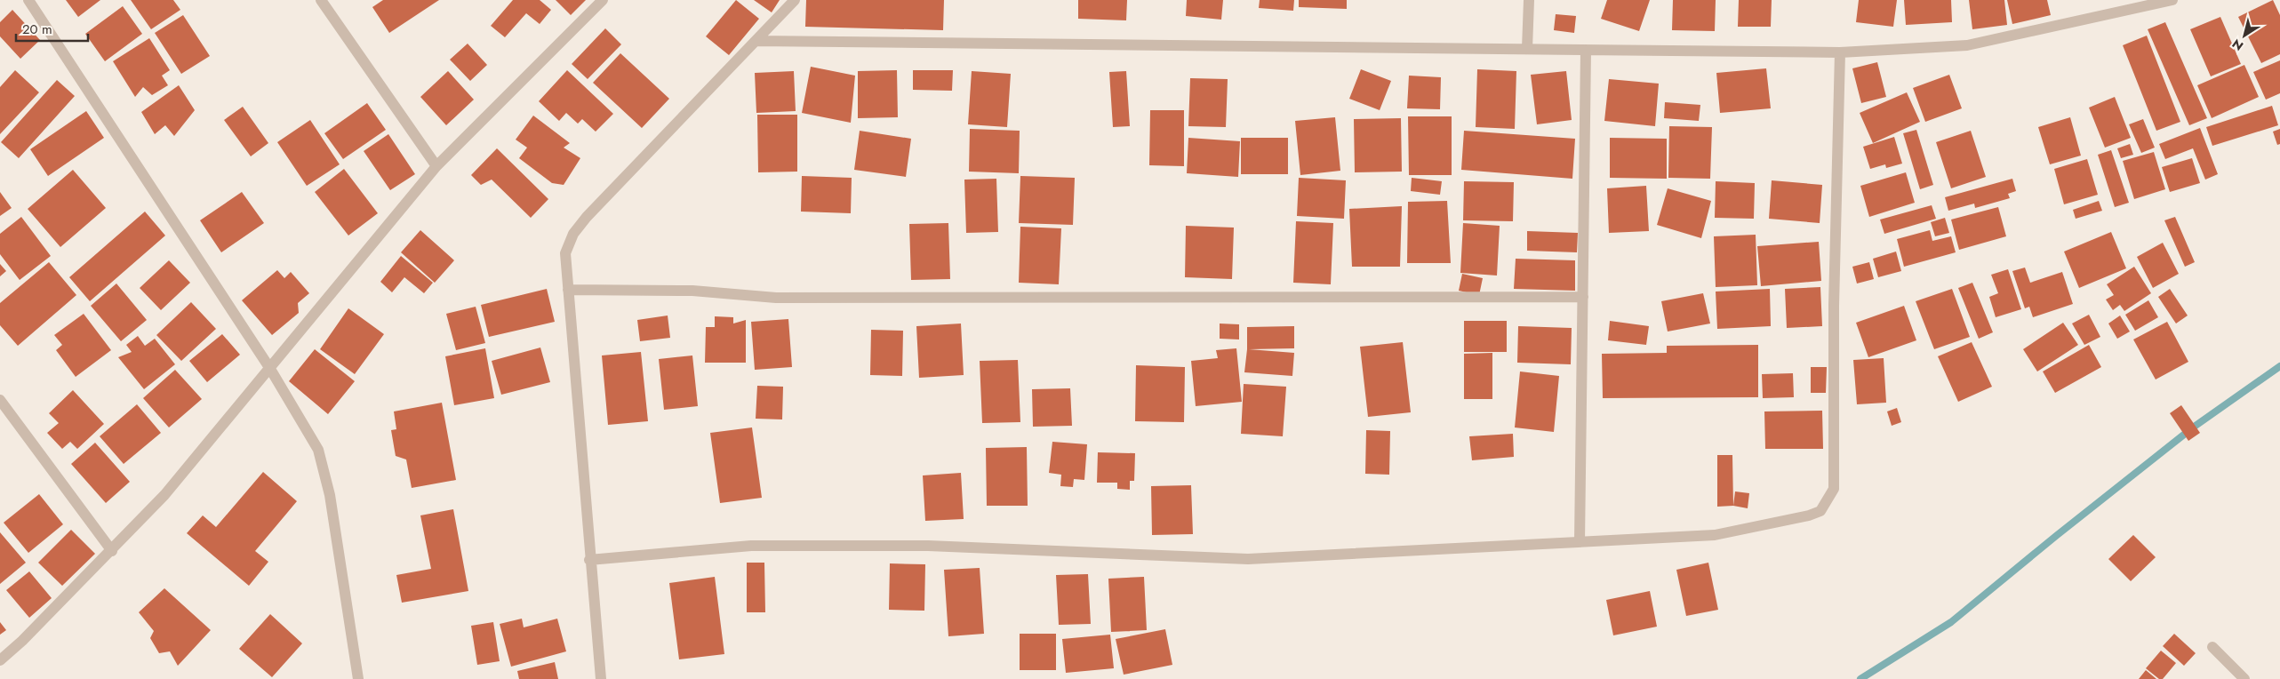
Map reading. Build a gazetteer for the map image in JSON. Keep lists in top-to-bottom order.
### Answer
{
  "scale_bar": "20 m",
  "north": "bottom left"
}
